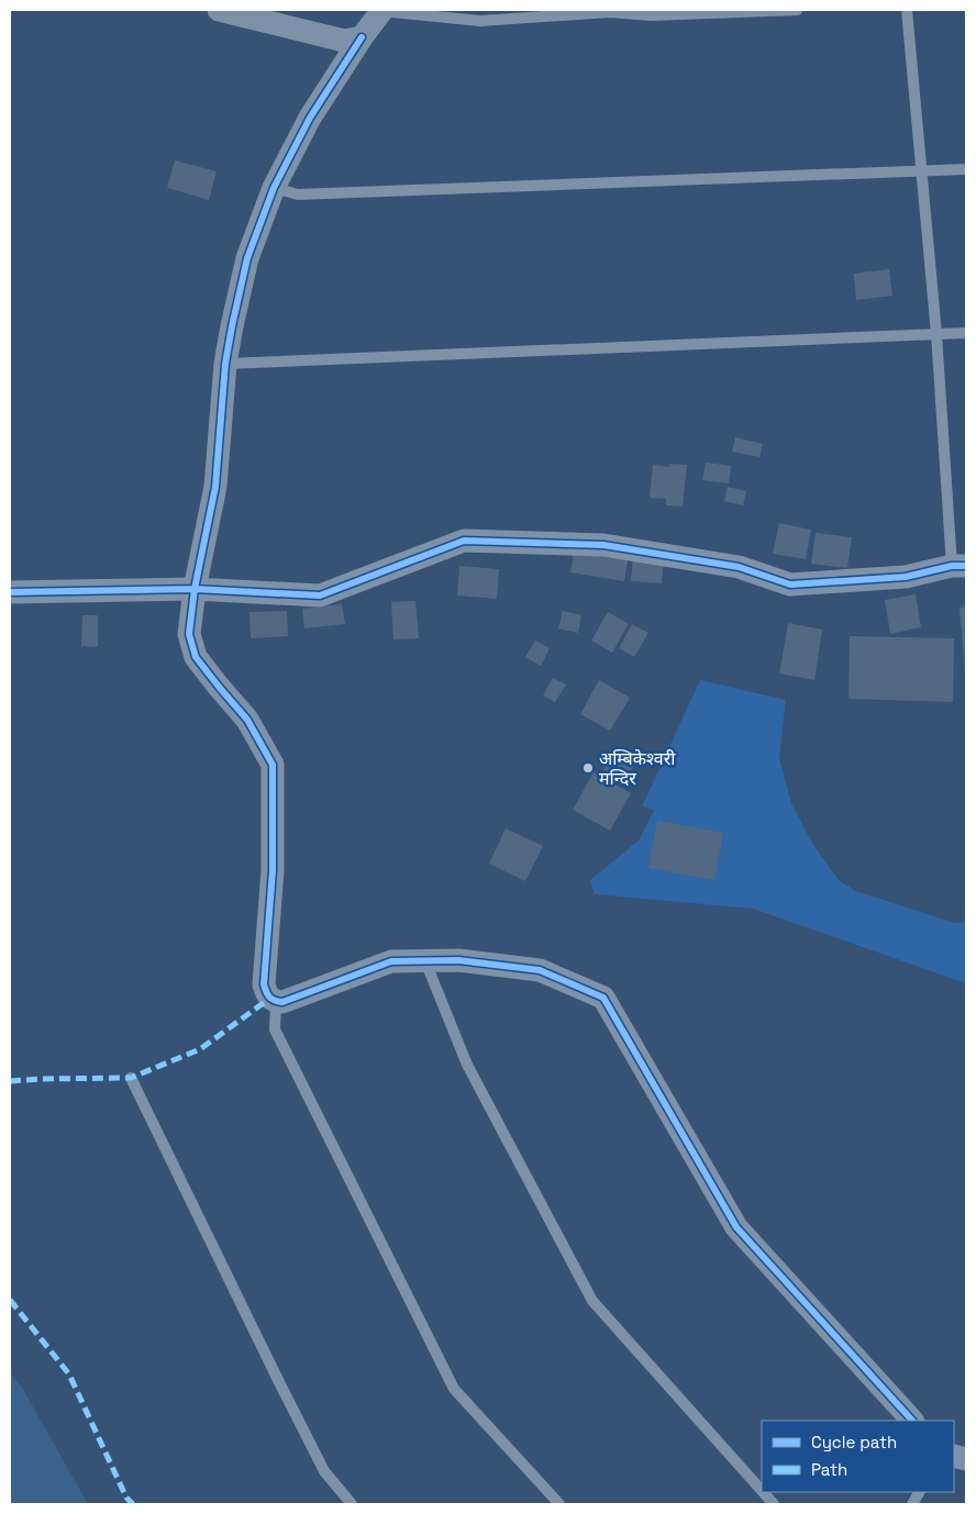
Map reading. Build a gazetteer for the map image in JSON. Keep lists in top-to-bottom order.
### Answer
{
  "places": ["अम्बिकेश्‍वरी मन्दिर"],
  "legend": ["Cycle path", "Path"]
}
